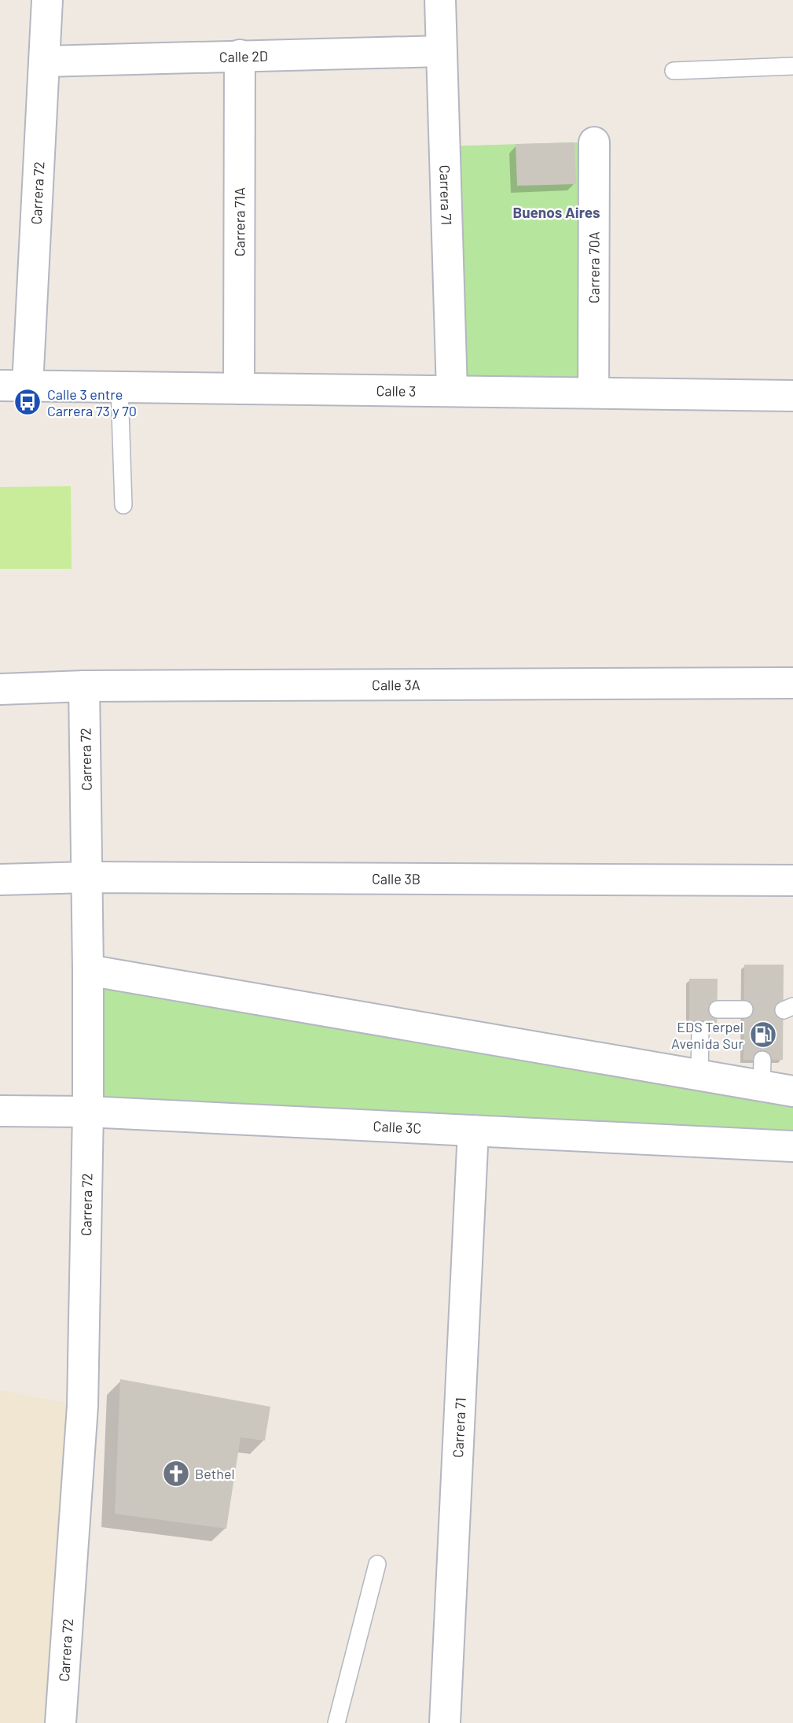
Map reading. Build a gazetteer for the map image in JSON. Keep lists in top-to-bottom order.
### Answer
{
  "streets": {
    "street": [
      "Calle 2D",
      "Carrera 72",
      "Carrera 71",
      "Carrera 71A",
      "Carrera 70A",
      "Calle 3",
      "Calle 3A",
      "Calle 3B",
      "Calle 3C"
    ]
  },
  "crossings": [
    ["Calle 2D", "Carrera 72"],
    ["Calle 2D", "Carrera 71"],
    ["Calle 2D", "Carrera 71A"],
    ["Carrera 72", "Calle 3"],
    ["Carrera 72", "Calle 3A"],
    ["Carrera 72", "Calle 3B"],
    ["Carrera 72", "Calle 3C"],
    ["Carrera 71", "Calle 3"],
    ["Carrera 71", "Calle 3C"],
    ["Carrera 71A", "Calle 3"],
    ["Carrera 70A", "Calle 3"]
  ],
  "districts": ["Buenos Aires"],
  "places": {
    "bus stop": ["Calle 3 entre Carrera 73 y 70"],
    "fuel station": ["EDS Terpel Avenida Sur"],
    "church": ["Bethel"]
  }
}
